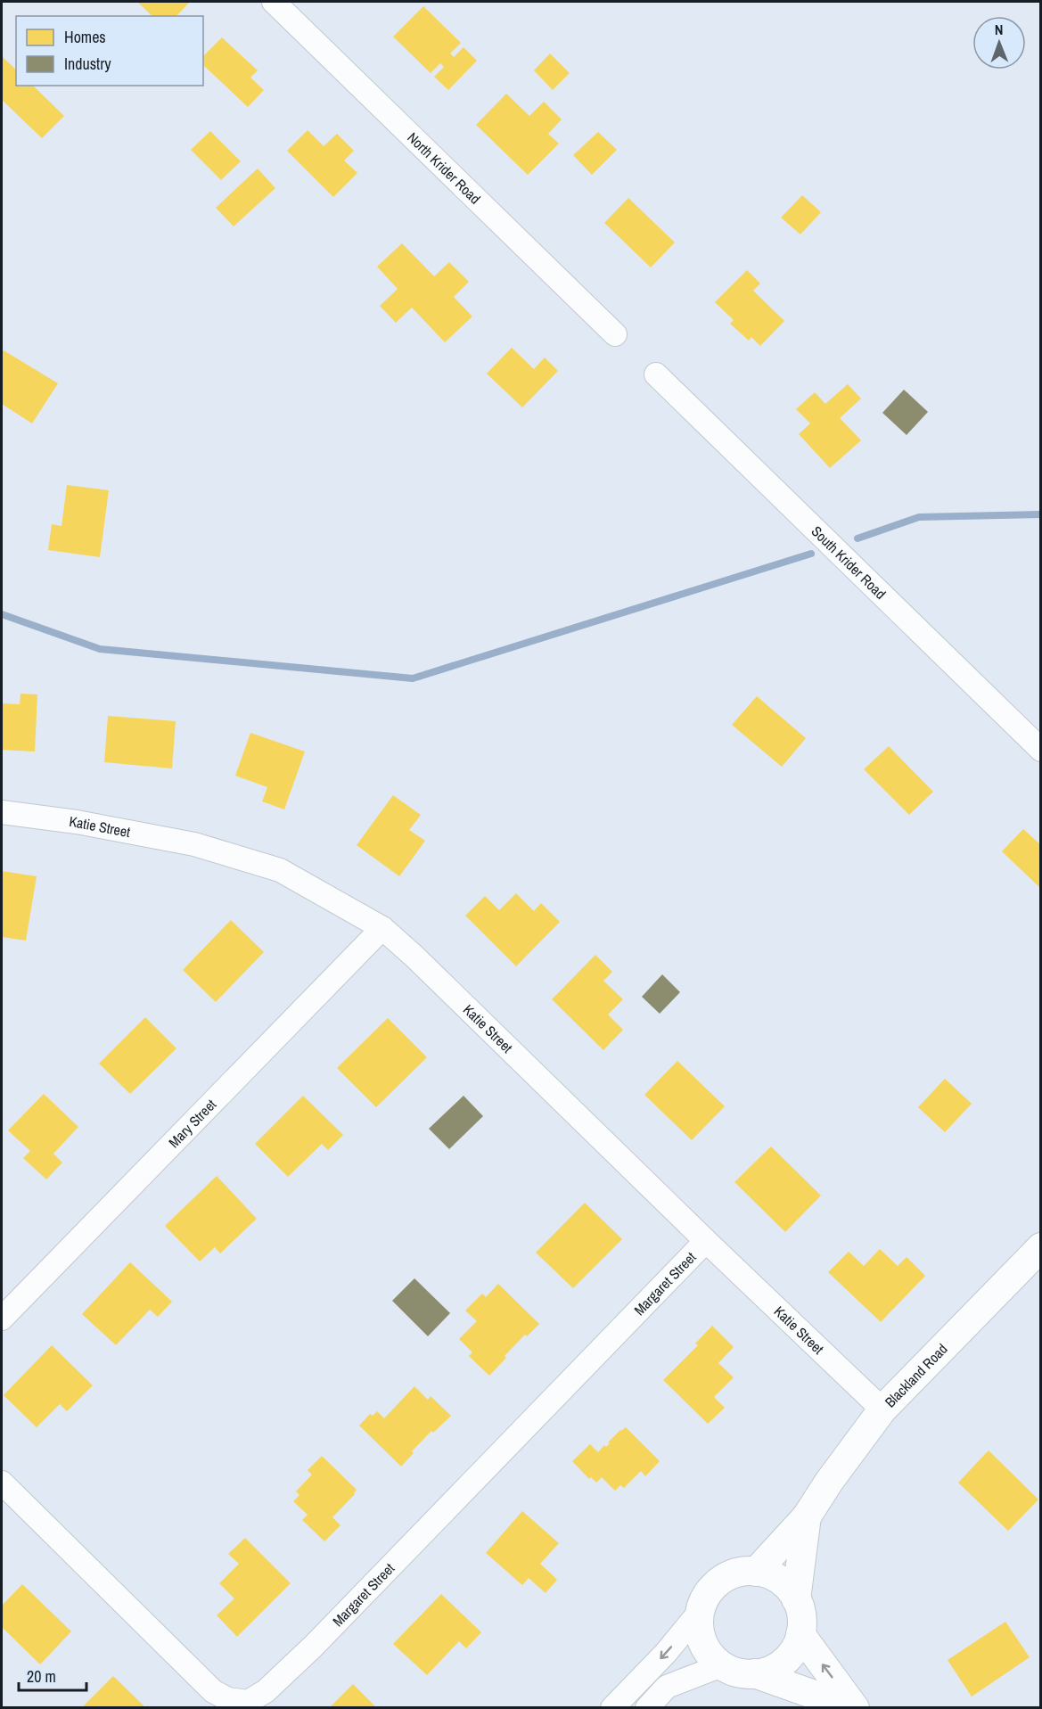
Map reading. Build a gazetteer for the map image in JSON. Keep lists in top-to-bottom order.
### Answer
{
  "streets": {
    "street": [
      "North Krider Road",
      "South Krider Road",
      "Katie Street",
      "Mary Street",
      "Margaret Street",
      "Blackland Road"
    ]
  },
  "crossings": [
    ["Katie Street", "Mary Street"],
    ["Katie Street", "Margaret Street"],
    ["Katie Street", "Blackland Road"]
  ],
  "legend": ["Homes", "Industry"],
  "scale_bar": "20 m",
  "north": "top"
}
